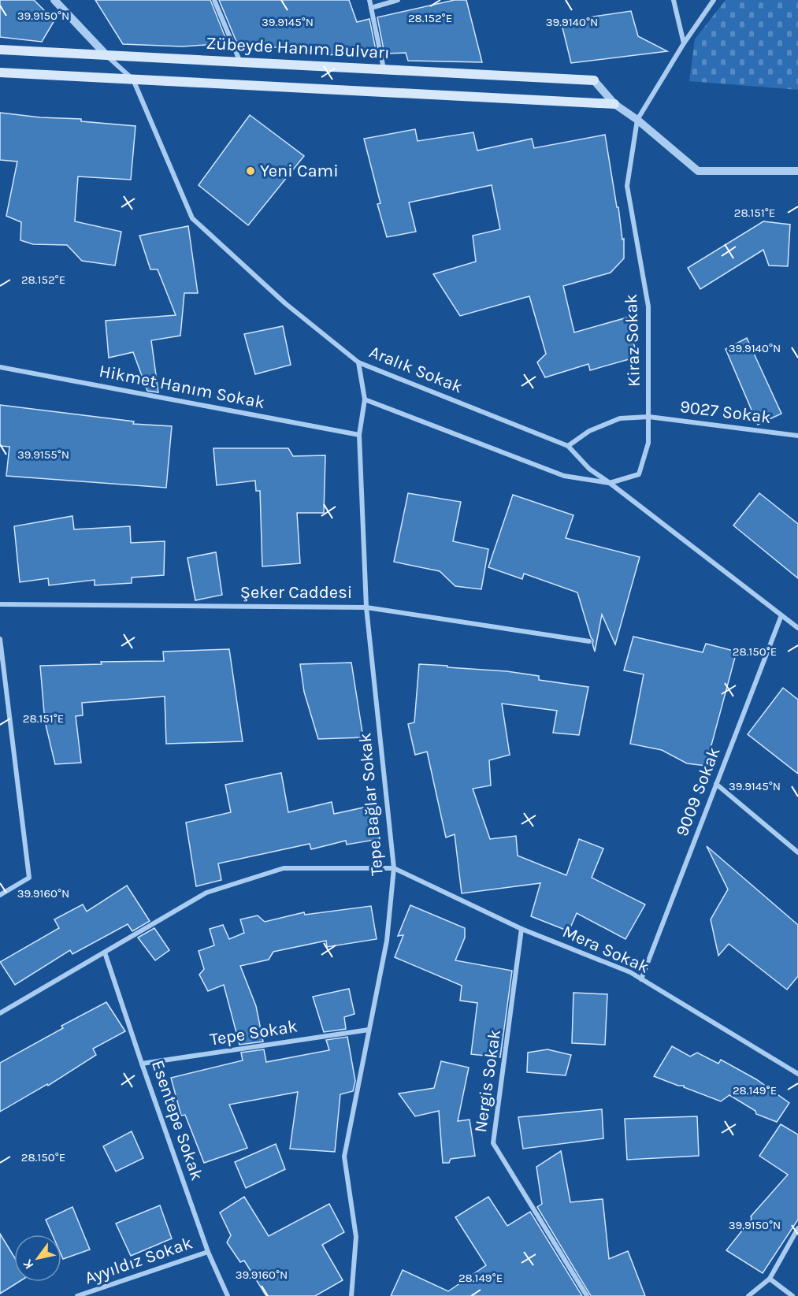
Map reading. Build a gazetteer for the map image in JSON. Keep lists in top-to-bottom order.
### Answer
{
  "streets": {
    "main road": ["Zübeyde Hanım Bulvarı"],
    "street": [
      "Kiraz Sokak",
      "Aralık Sokak",
      "Hikmet Hanım Sokak",
      "9027 Sokak",
      "Şeker Caddesi",
      "9009 Sokak",
      "Tepe Bağlar Sokak",
      "Mera Sokak",
      "Tepe Sokak",
      "Nergis Sokak",
      "Esentepe Sokak",
      "Ayyıldız Sokak"
    ]
  },
  "crossings": [
    ["Zübeyde Hanım Bulvarı", "Aralık Sokak"],
    ["Kiraz Sokak", "Aralık Sokak"],
    ["Kiraz Sokak", "9027 Sokak"],
    ["Aralık Sokak", "9027 Sokak"],
    ["Aralık Sokak", "9009 Sokak"],
    ["Aralık Sokak", "Tepe Bağlar Sokak"],
    ["Hikmet Hanım Sokak", "Tepe Bağlar Sokak"],
    ["Şeker Caddesi", "Tepe Bağlar Sokak"],
    ["9009 Sokak", "Mera Sokak"],
    ["Tepe Bağlar Sokak", "Mera Sokak"],
    ["Tepe Bağlar Sokak", "Tepe Sokak"],
    ["Mera Sokak", "Nergis Sokak"],
    ["Tepe Sokak", "Esentepe Sokak"],
    ["Esentepe Sokak", "Ayyıldız Sokak"]
  ],
  "places": ["Yeni Cami"],
  "north": "bottom left",
  "coordinates": [
    "39.9150°N",
    "28.152°E",
    "39.9145°N",
    "39.9140°N",
    "28.151°E",
    "39.9155°N",
    "28.150°E",
    "39.9160°N",
    "28.149°E"
  ]
}
